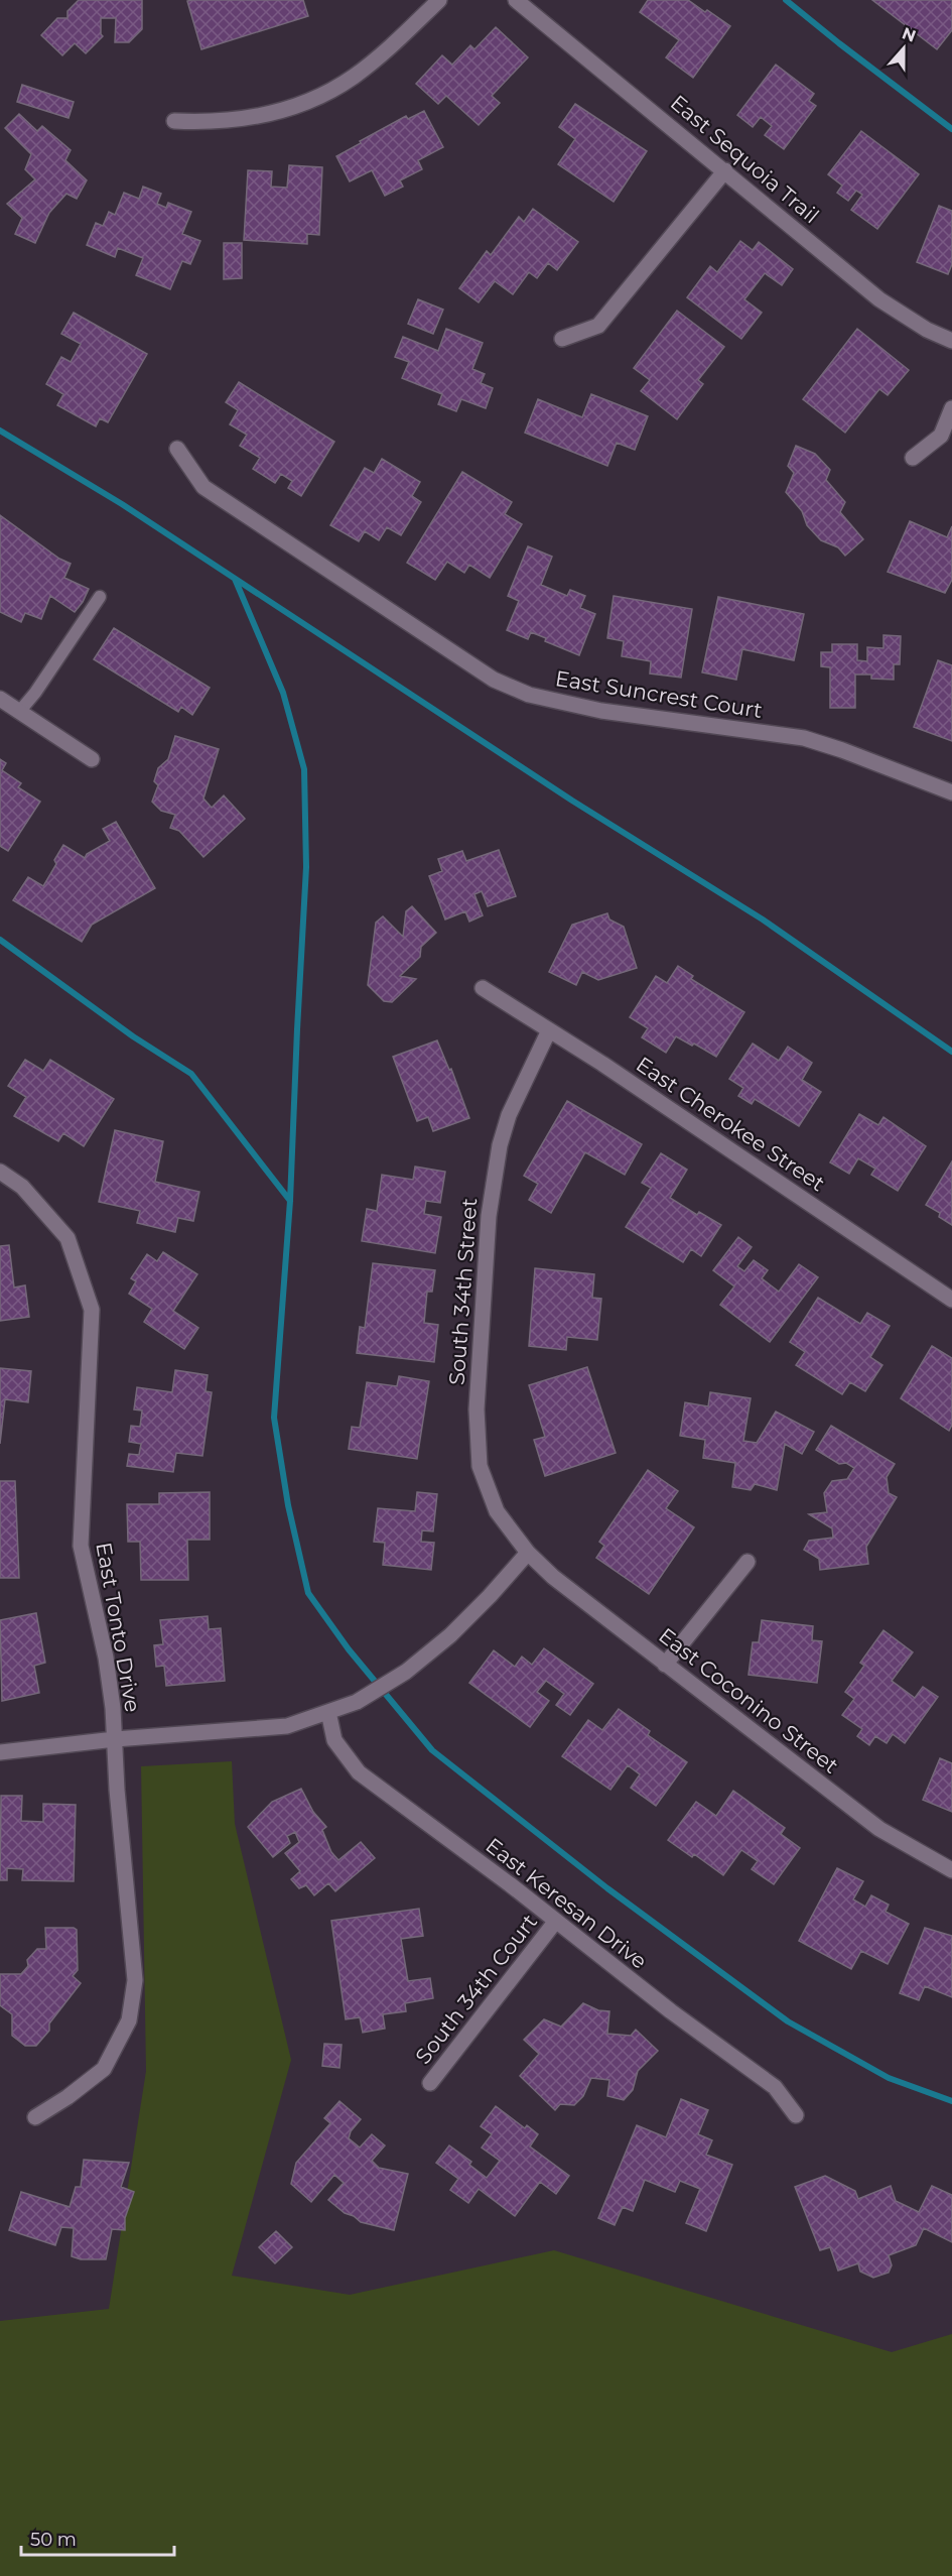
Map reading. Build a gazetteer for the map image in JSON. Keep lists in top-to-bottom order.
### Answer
{
  "streets": {
    "street": [
      "East Sequoia Trail",
      "East Suncrest Court",
      "East Cherokee Street",
      "South 34th Street",
      "East Tonto Drive",
      "East Coconino Street",
      "East Keresan Drive",
      "South 34th Court"
    ]
  },
  "crossings": [
    ["East Cherokee Street", "South 34th Street"],
    ["South 34th Street", "East Coconino Street"],
    ["East Keresan Drive", "South 34th Court"]
  ],
  "scale_bar": "50 m",
  "north": "top"
}
